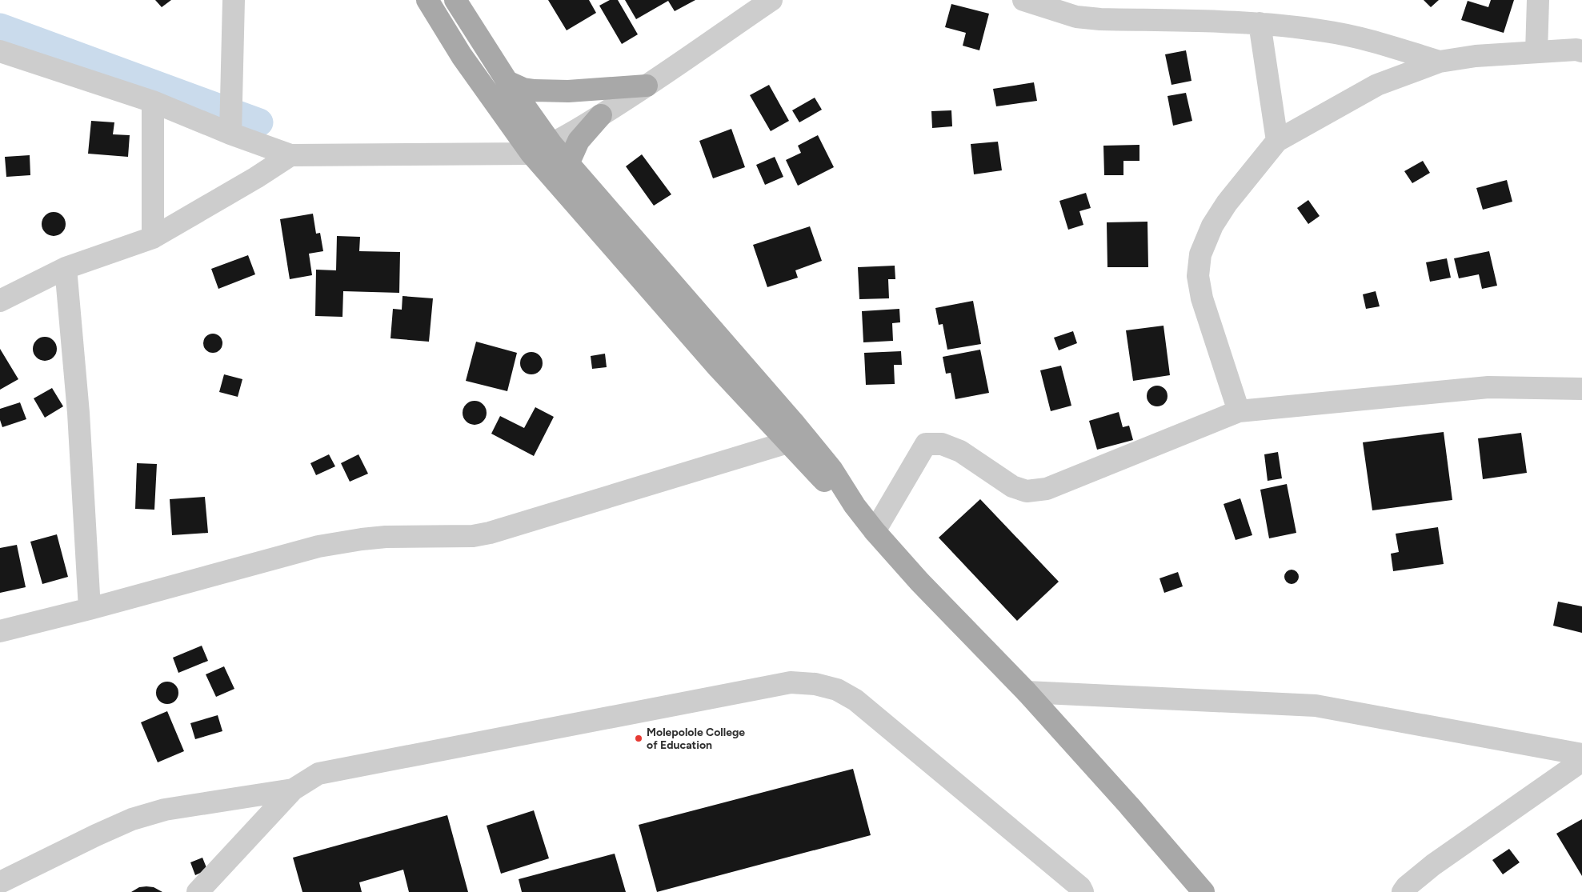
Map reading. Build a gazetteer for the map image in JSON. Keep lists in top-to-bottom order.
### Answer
{
  "places": ["Molepolole College of Education"]
}
